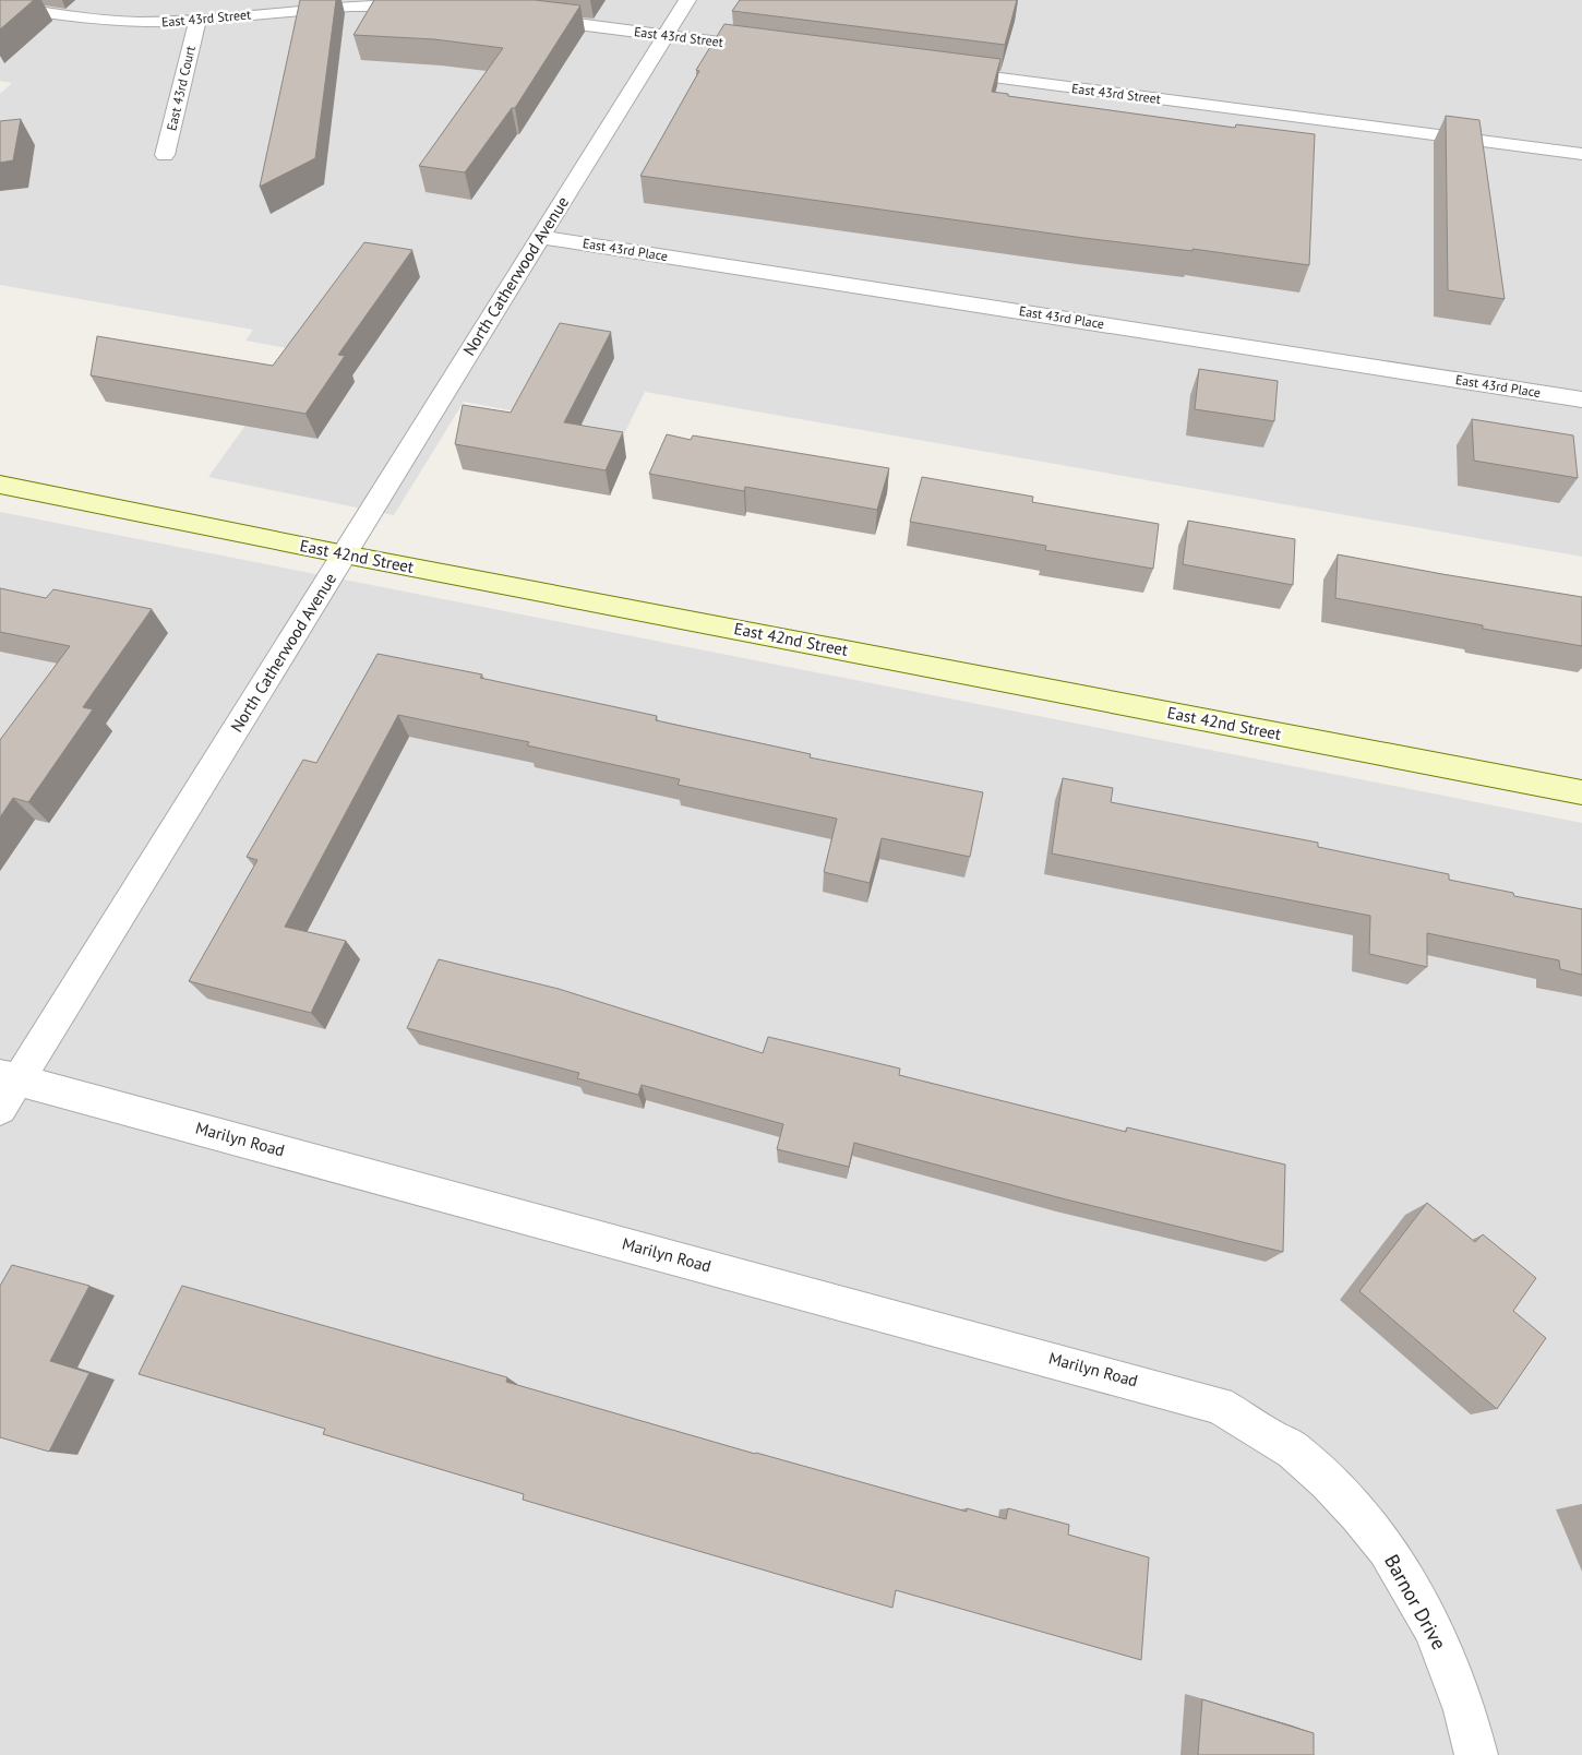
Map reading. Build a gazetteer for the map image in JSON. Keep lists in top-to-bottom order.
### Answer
{
  "streets": {
    "street": [
      "East 43rd Street",
      "East 43rd Court",
      "East 43rd Place",
      "North Catherwood Avenue",
      "East 42nd Street",
      "Marilyn Road",
      "Barnor Drive"
    ]
  },
  "crossings": [
    ["East 43rd Street", "East 43rd Court"],
    ["East 43rd Street", "North Catherwood Avenue"],
    ["East 43rd Place", "North Catherwood Avenue"],
    ["North Catherwood Avenue", "East 42nd Street"],
    ["North Catherwood Avenue", "Marilyn Road"],
    ["Marilyn Road", "Barnor Drive"]
  ]
}
